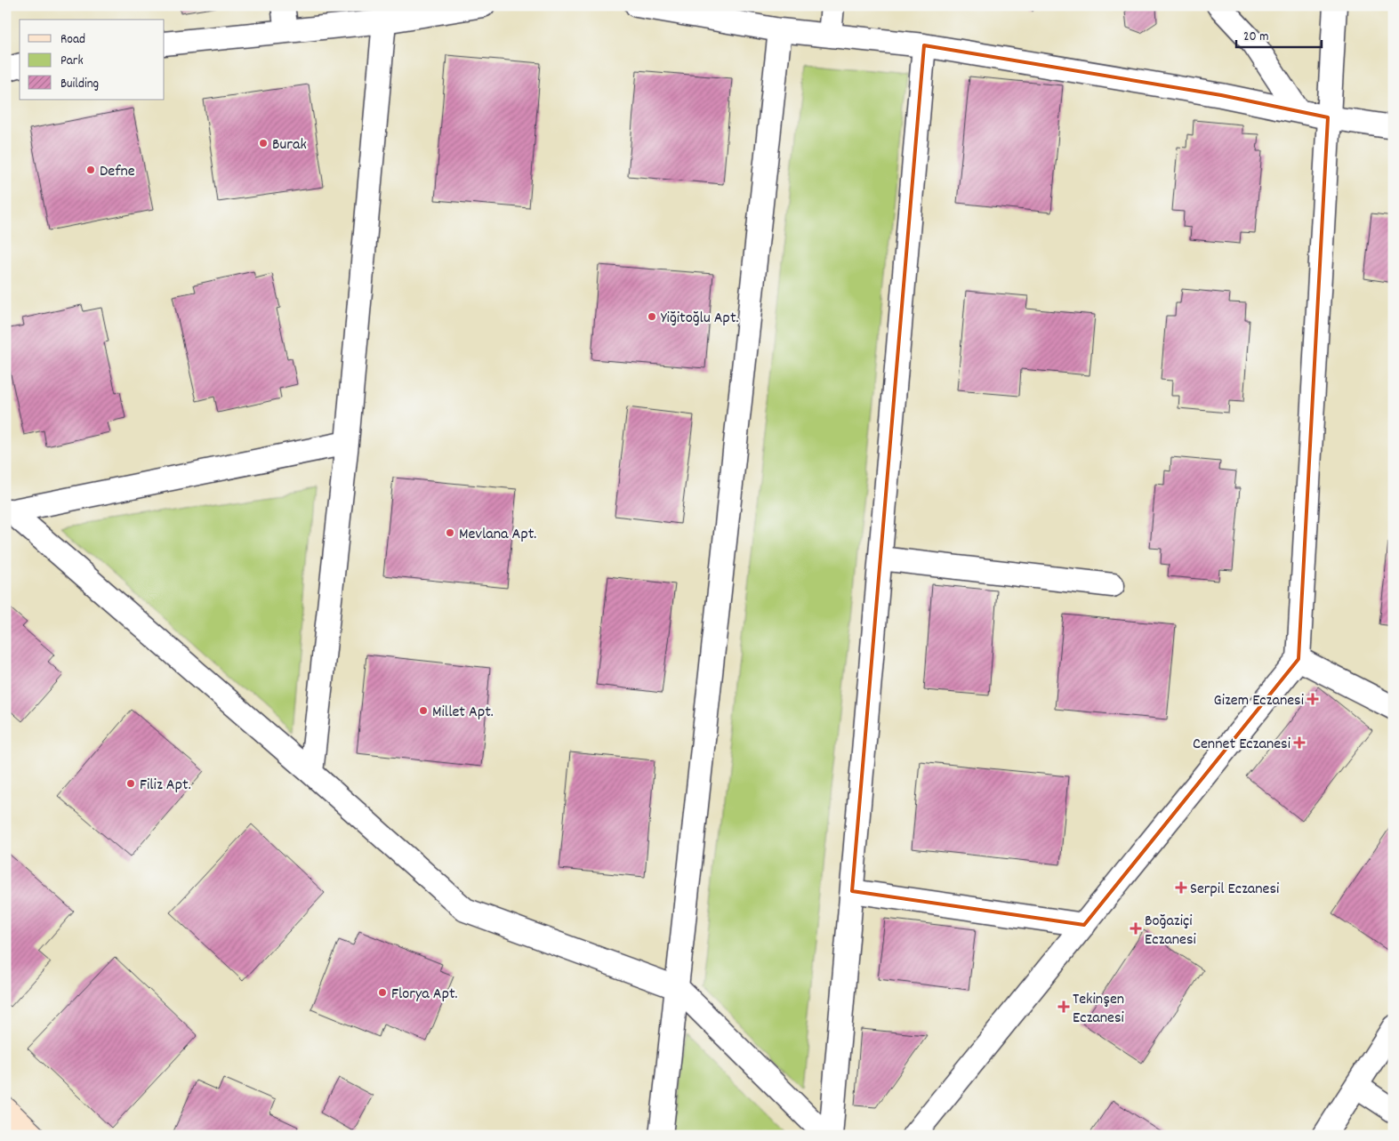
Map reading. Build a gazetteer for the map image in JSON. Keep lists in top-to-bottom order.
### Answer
{
  "places": {
    "other": [
      "Burak",
      "Defne",
      "Yiğitoğlu Apt.",
      "Mevlana Apt.",
      "Millet Apt.",
      "Filiz Apt.",
      "Florya Apt."
    ],
    "health": [
      "Gizem Eczanesi",
      "Cennet Eczanesi",
      "Serpil Eczanesi",
      "Boğaziçi Eczanesi",
      "Tekinşen Eczanesi"
    ]
  },
  "legend": ["Road", "Park", "Building"],
  "scale_bar": "20 m"
}
